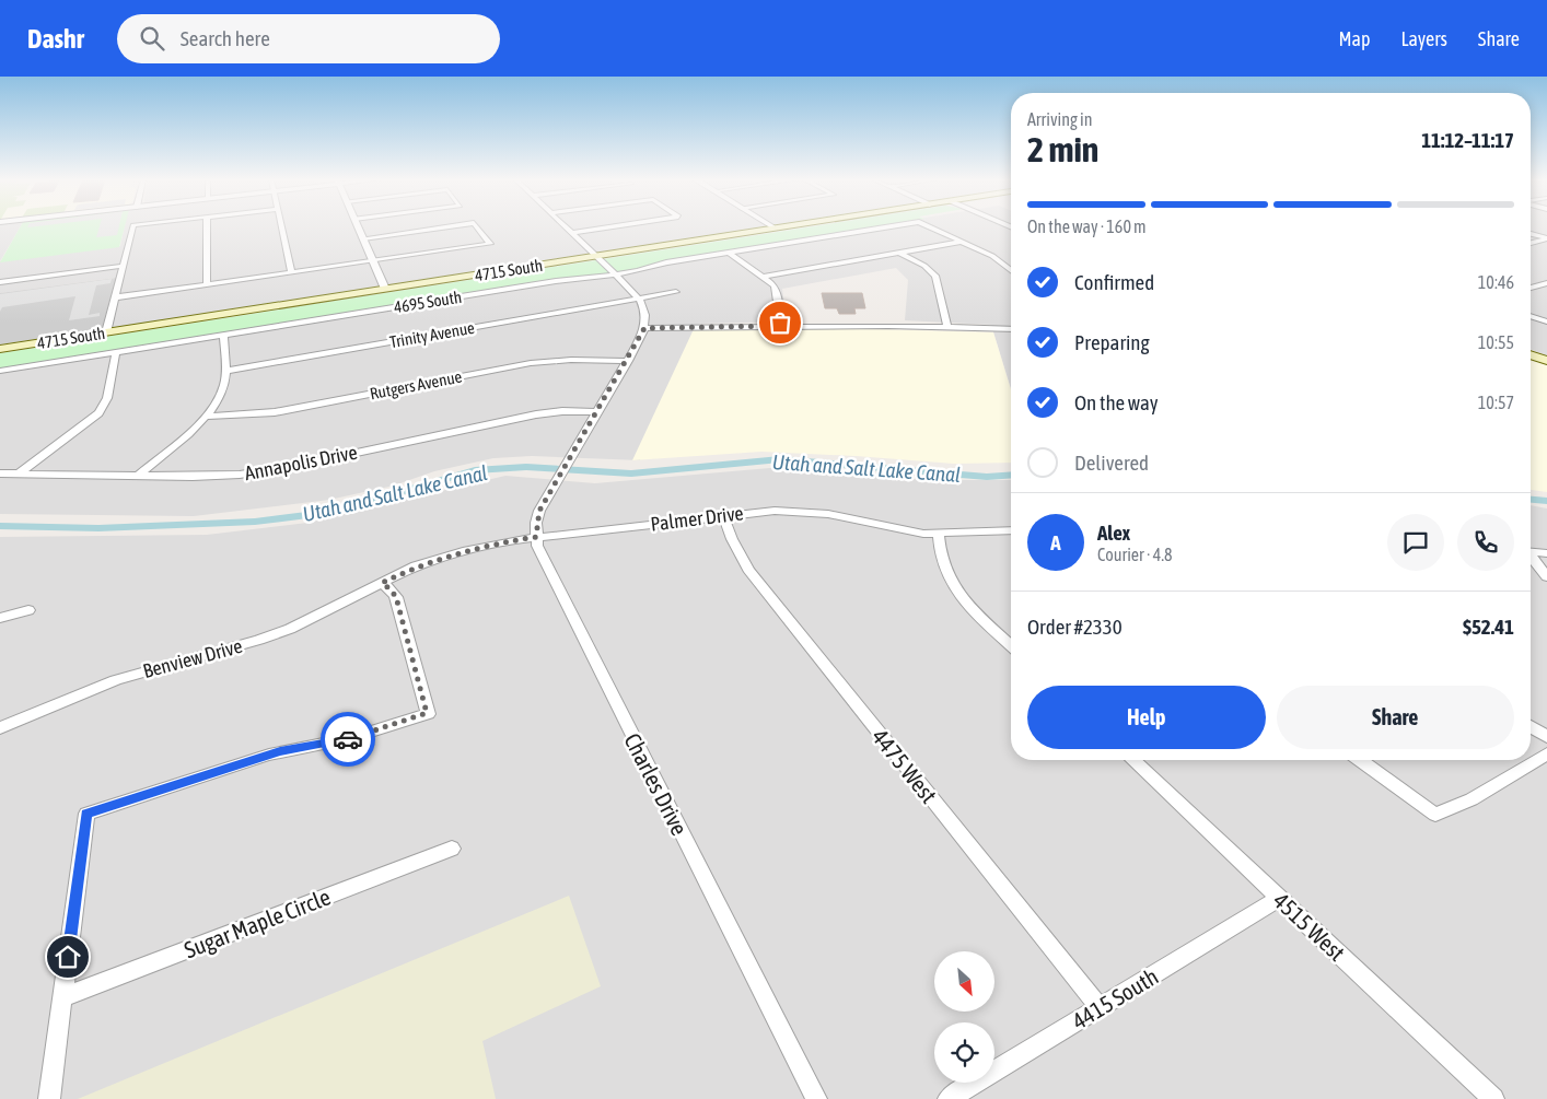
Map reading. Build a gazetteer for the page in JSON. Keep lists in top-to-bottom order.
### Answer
{
  "streets": {
    "main road": ["4715 South"],
    "street": [
      "4695 South",
      "Trinity Avenue",
      "Rutgers Avenue",
      "Annapolis Drive",
      "Palmer Drive",
      "Benview Drive",
      "4475 West",
      "Charles Drive",
      "Sugar Maple Circle",
      "4515 West",
      "4415 South"
    ]
  },
  "crossings": [
    ["Rutgers Avenue", "Charles Drive"],
    ["Annapolis Drive", "Charles Drive"],
    ["Palmer Drive", "Benview Drive"],
    ["Palmer Drive", "4475 West"],
    ["Palmer Drive", "Charles Drive"],
    ["4475 West", "4415 South"],
    ["4515 West", "4415 South"]
  ],
  "water": ["Utah and Salt Lake Canal"],
  "north": "bottom right",
  "page": {
    "header": "Dashr",
    "search": "Search here",
    "nav": ["Map", "Layers", "Share"],
    "heading": ["2 min", "Arriving in", "11:12–11:17"],
    "panel": [
      "Alex",
      "Courier · 4.8",
      "Order #2330",
      "$52.41"
    ],
    "bar": "On the way · 160 m",
    "list": [
      ["Confirmed", "10:46"],
      ["Preparing", "10:55"],
      ["On the way", "10:57"],
      "Delivered"
    ],
    "round": "A",
    "buttons": ["Help", "Share"]
  }
}
